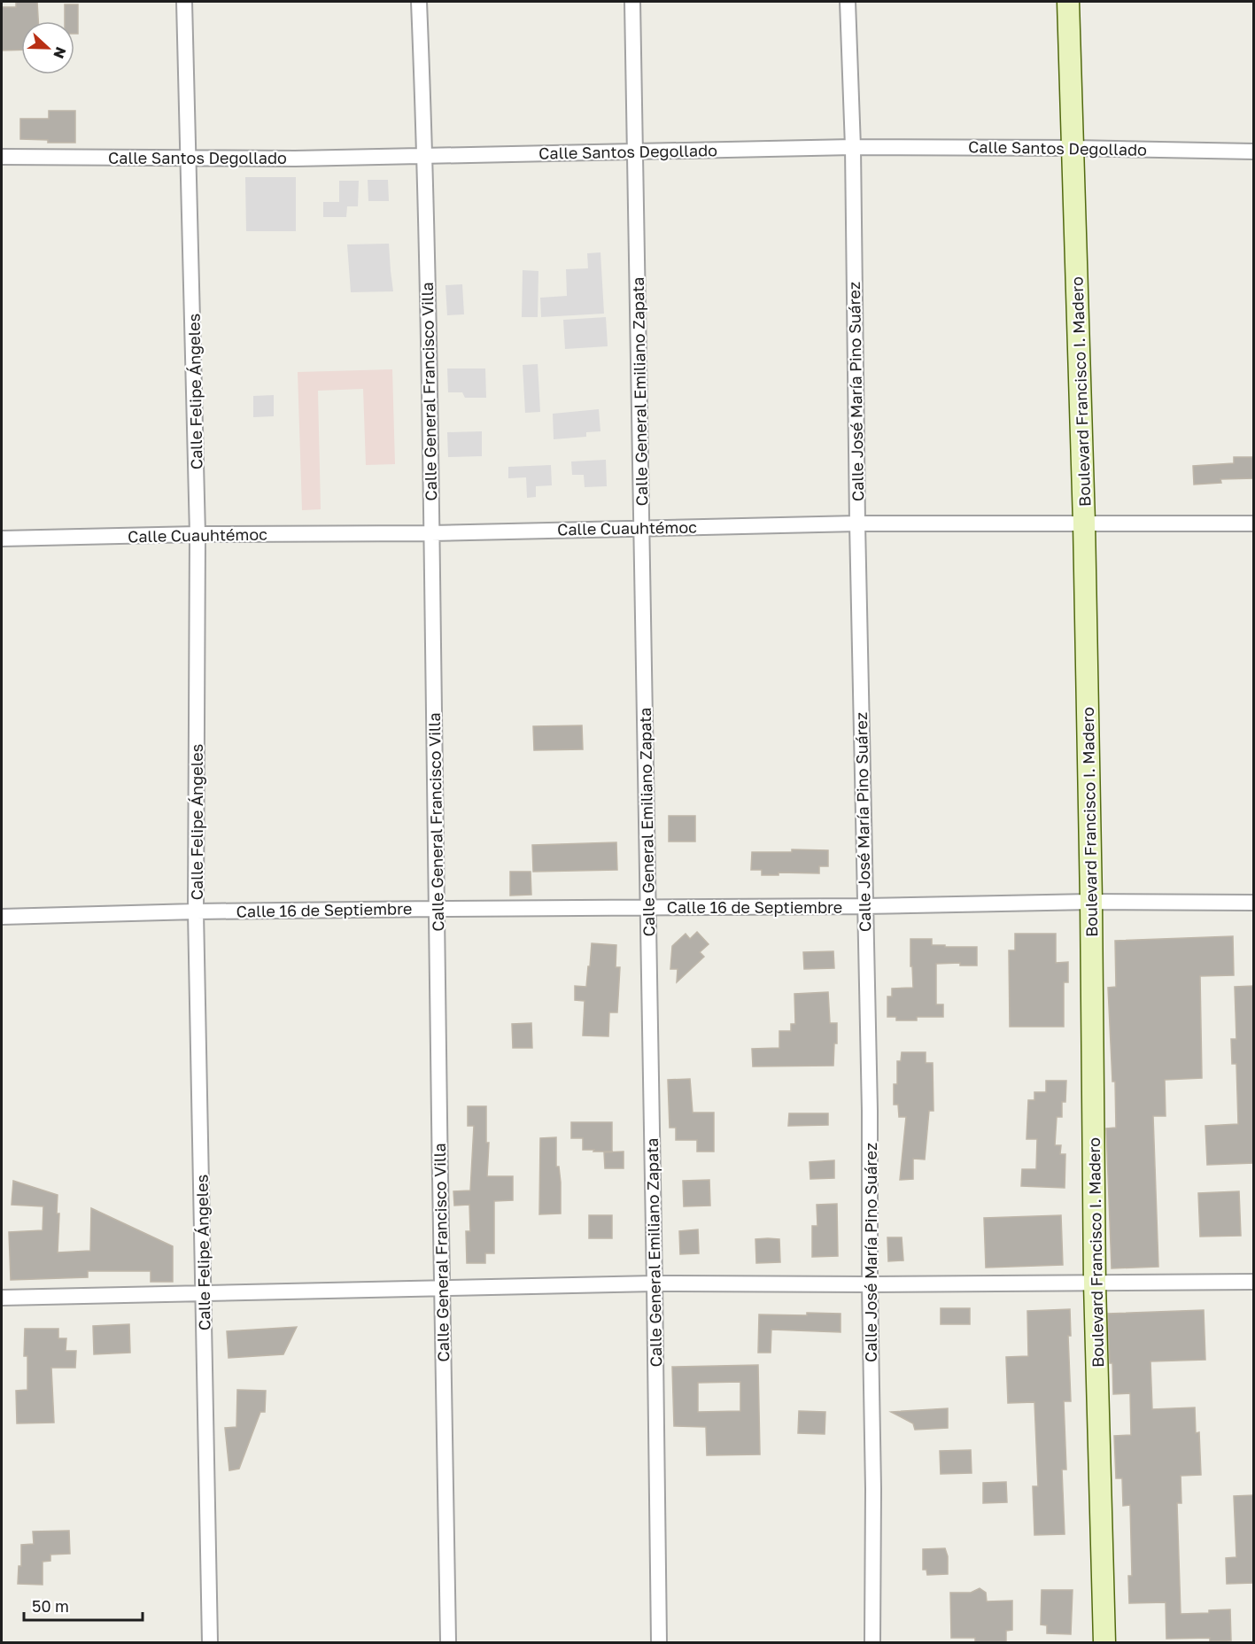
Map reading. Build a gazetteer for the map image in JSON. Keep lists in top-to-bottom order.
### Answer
{
  "streets": {
    "street": [
      "Calle Santos Degollado",
      "Calle Felipe Ángeles",
      "Calle General Francisco Villa",
      "Calle General Emiliano Zapata",
      "Calle José María Pino Suárez",
      "Boulevard Francisco I. Madero",
      "Calle Cuauhtémoc",
      "Calle 16 de Septiembre"
    ]
  },
  "crossings": [
    ["Calle Santos Degollado", "Calle Felipe Ángeles"],
    ["Calle Santos Degollado", "Calle General Francisco Villa"],
    ["Calle Santos Degollado", "Calle General Emiliano Zapata"],
    ["Calle Santos Degollado", "Calle José María Pino Suárez"],
    ["Calle Santos Degollado", "Boulevard Francisco I. Madero"],
    ["Calle Felipe Ángeles", "Calle Cuauhtémoc"],
    ["Calle Felipe Ángeles", "Calle 16 de Septiembre"],
    ["Calle General Francisco Villa", "Calle Cuauhtémoc"],
    ["Calle General Francisco Villa", "Calle 16 de Septiembre"],
    ["Calle General Emiliano Zapata", "Calle Cuauhtémoc"],
    ["Calle General Emiliano Zapata", "Calle 16 de Septiembre"],
    ["Calle José María Pino Suárez", "Calle Cuauhtémoc"],
    ["Calle José María Pino Suárez", "Calle 16 de Septiembre"],
    ["Boulevard Francisco I. Madero", "Calle Cuauhtémoc"],
    ["Boulevard Francisco I. Madero", "Calle 16 de Septiembre"]
  ],
  "scale_bar": "50 m",
  "north": "right"
}
